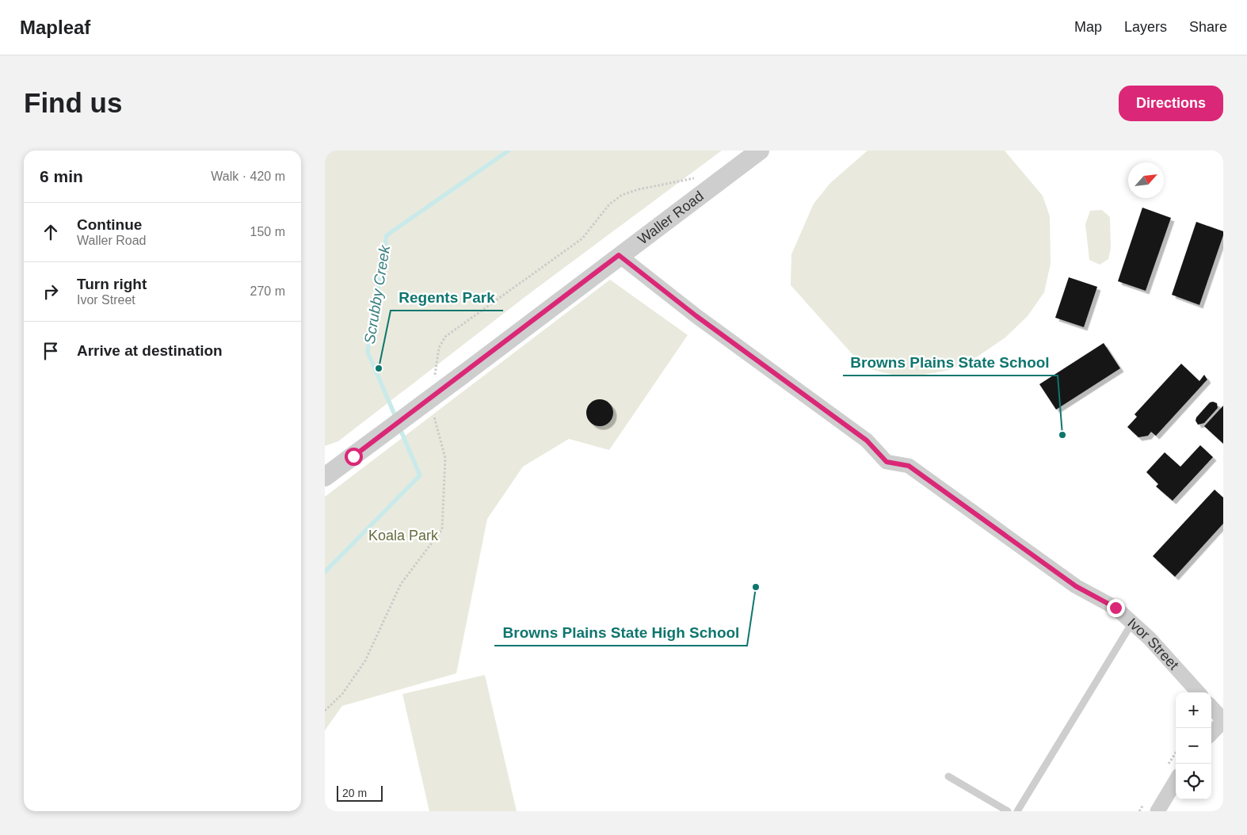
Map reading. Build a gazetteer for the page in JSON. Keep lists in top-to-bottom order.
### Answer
{
  "streets": {
    "street": ["Waller Road", "Ivor Street"]
  },
  "crossings": [
    ["Waller Road", "Ivor Street"]
  ],
  "water": ["Scrubby Creek"],
  "parks": ["Koala Park"],
  "places": ["Regents Park", "Browns Plains State School", "Browns Plains State High School"],
  "scale_bar": "20 m",
  "north": "top right",
  "page": {
    "header": "Mapleaf",
    "nav": ["Map", "Layers", "Share"],
    "buttons": "Directions",
    "title": "Find us",
    "heading": ["6 min", "Walk · 420 m"],
    "list": [
      ["Continue", "Waller Road", "150 m"],
      ["Turn right", "Ivor Street", "270 m"],
      "Arrive at destination"
    ],
    "map_buttons": ["+", "−"],
    "scale": "20 m"
  }
}
